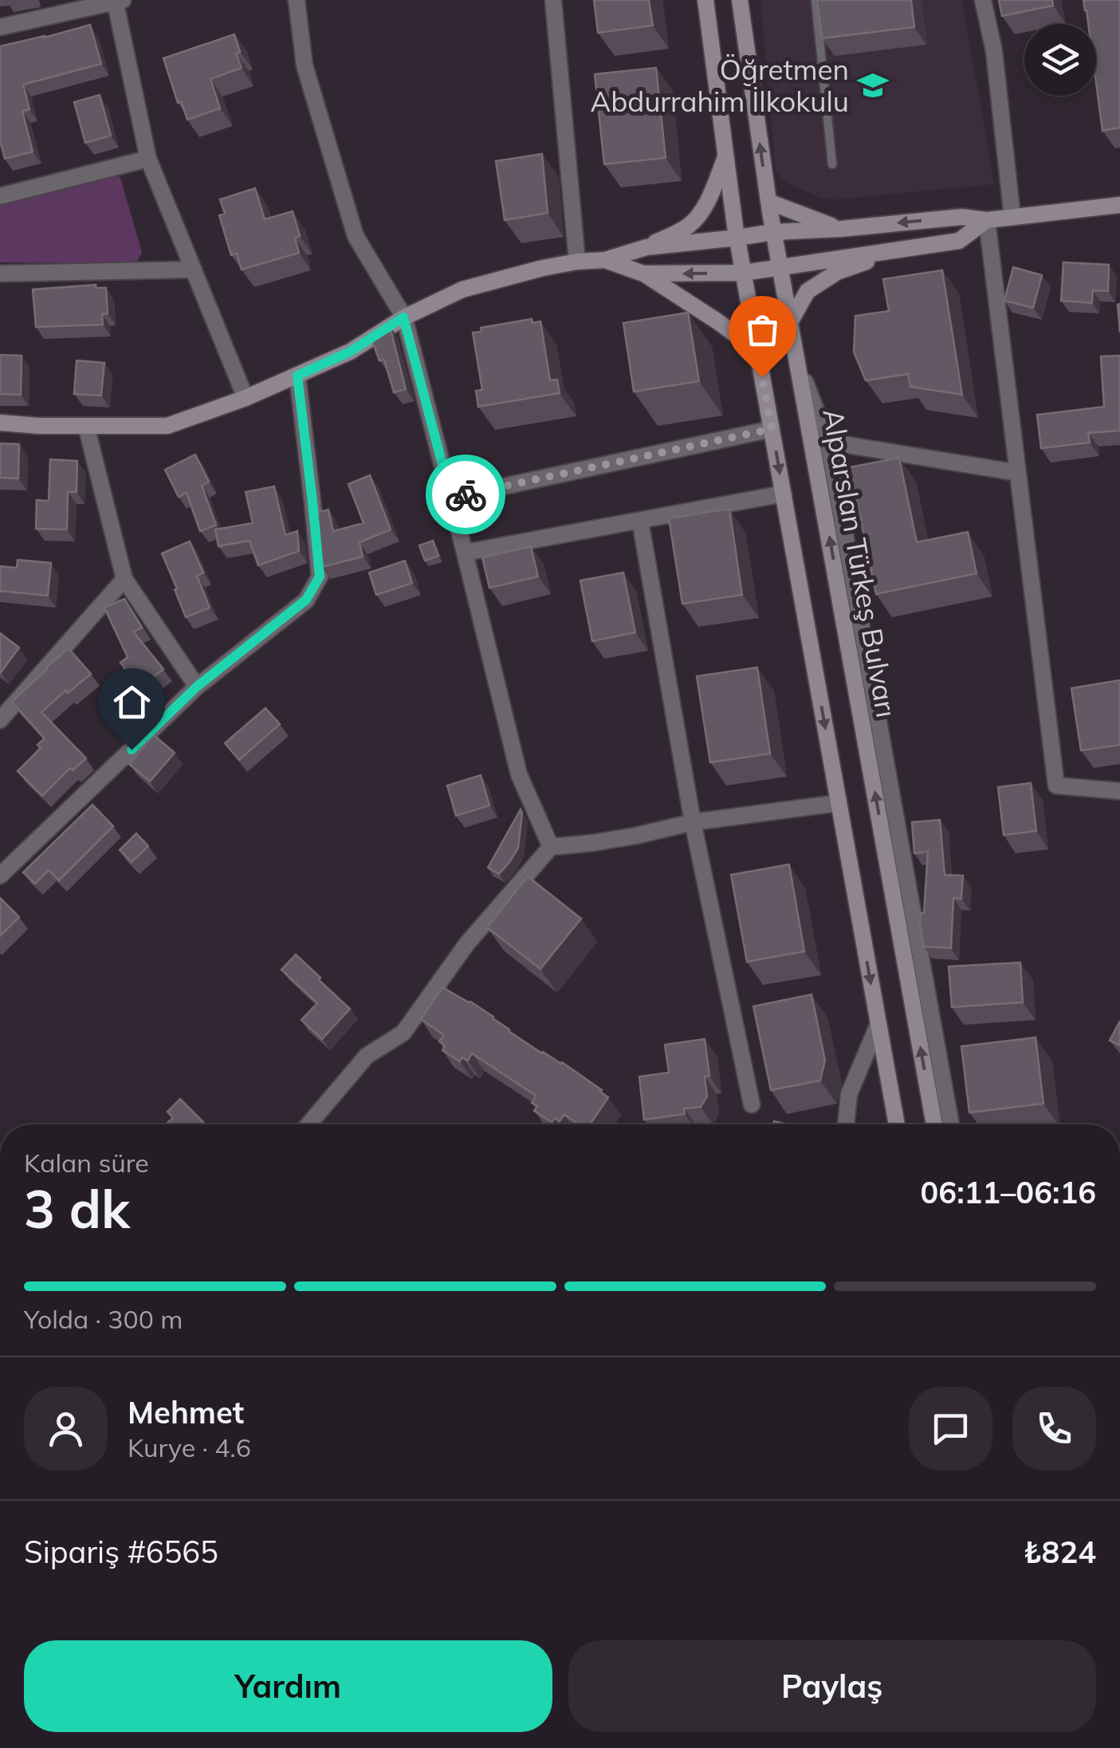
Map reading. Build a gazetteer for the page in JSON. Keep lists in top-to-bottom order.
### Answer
{
  "streets": {
    "main road": ["Alparslan Türkeş Bulvarı"]
  },
  "places": {
    "school or university": ["Öğretmen Abdurrahim İlkokulu"]
  },
  "page": {
    "heading": ["3 dk", "Kalan süre", "06:11–06:16"],
    "panel": [
      "Mehmet",
      "Kurye · 4.6",
      "Sipariş #6565",
      "₺824"
    ],
    "bar": "Yolda · 300 m",
    "buttons": ["Yardım", "Paylaş"]
  }
}
